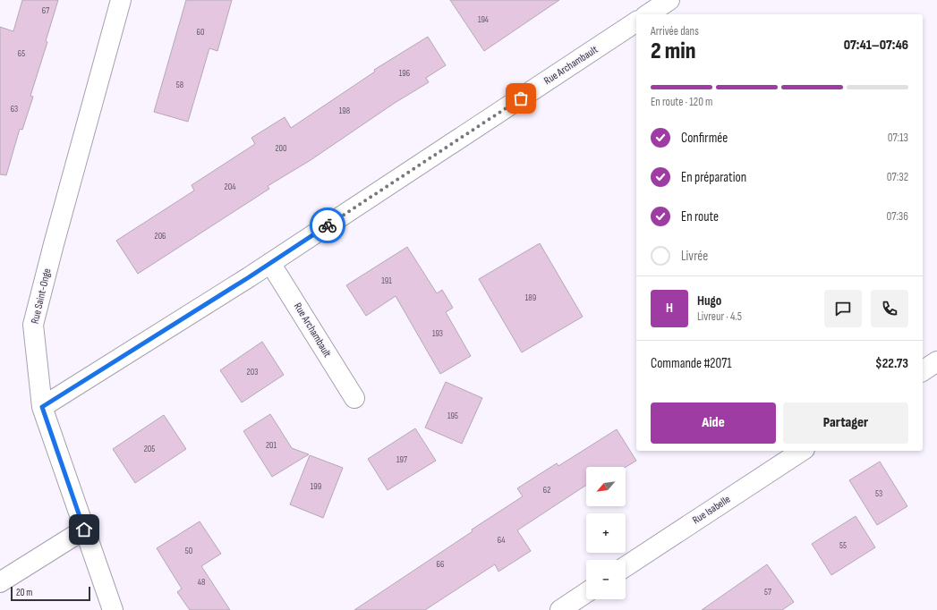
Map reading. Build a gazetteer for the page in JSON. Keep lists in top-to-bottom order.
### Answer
{
  "streets": {
    "street": ["Rue Archambault", "Rue Saint-Onge", "Rue Isabelle"]
  },
  "crossings": [
    ["Rue Archambault", "Rue Saint-Onge"]
  ],
  "house_numbers": [
    "67",
    "194",
    "60",
    "65",
    "196",
    "58",
    "63",
    "198",
    "200",
    "204",
    "206",
    "191",
    "189",
    "193",
    "203",
    "195",
    "201",
    "205",
    "197",
    "199",
    "62",
    "53",
    "64",
    "55",
    "50",
    "66",
    "48",
    "57"
  ],
  "scale_bar": "20 m",
  "north": "bottom left",
  "page": {
    "heading": ["2 min", "Arrivée dans", "07:41–07:46"],
    "panel": [
      "Hugo",
      "Livreur · 4.5",
      "Commande #2071",
      "$22.73"
    ],
    "bar": "En route · 120 m",
    "list": [
      ["Confirmée", "07:13"],
      ["En préparation", "07:32"],
      ["En route", "07:36"],
      "Livrée"
    ],
    "round": "H",
    "buttons": ["Aide", "Partager"],
    "map_buttons": ["+", "−"],
    "scale": "20 m"
  }
}
